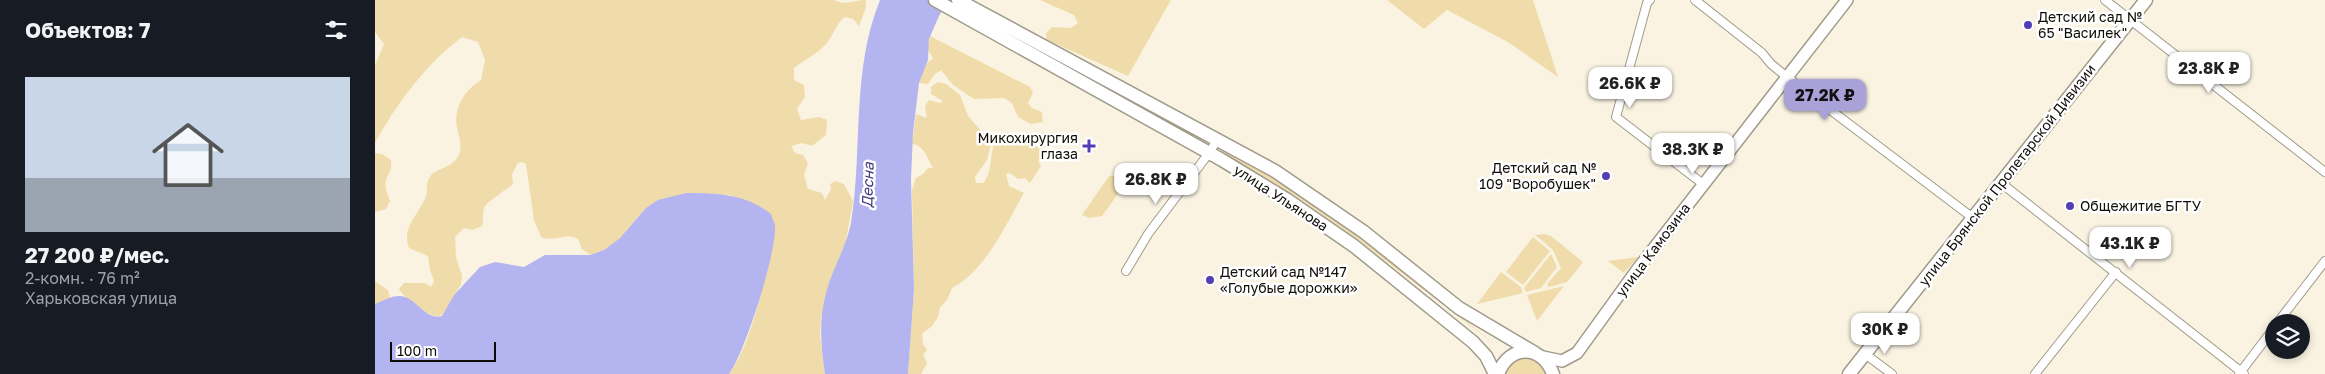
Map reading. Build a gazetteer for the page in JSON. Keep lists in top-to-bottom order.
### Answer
{
  "streets": {
    "main road": ["улица Брянской Пролетарской Дивизии", "улица Ульянова"],
    "street": ["улица Камозина"]
  },
  "crossings": [
    ["улица Ульянова", "улица Камозина"]
  ],
  "water": ["Десна"],
  "places": {
    "other": [
      "Детский сад № 65 \"Василек\"",
      "Детский сад № 109 \"Воробушек\"",
      "Общежитие БГТУ",
      "Детский сад №147 «Голубые дорожки»"
    ],
    "health": ["Микохирургия глаза"]
  },
  "scale_bar": "100 m",
  "page": {
    "heading": "Объектов: 7",
    "price": [
      "23.8K ₽",
      "26.6K ₽",
      "27.2K ₽",
      "38.3K ₽",
      "26.8K ₽",
      "43.1K ₽",
      "30K ₽"
    ],
    "list": [
      {
        "name": "27 200 ₽/мес.",
        "note": "2-комн. · 76 m² · Харьковская улица"
      }
    ],
    "scale": "100 m"
  }
}
